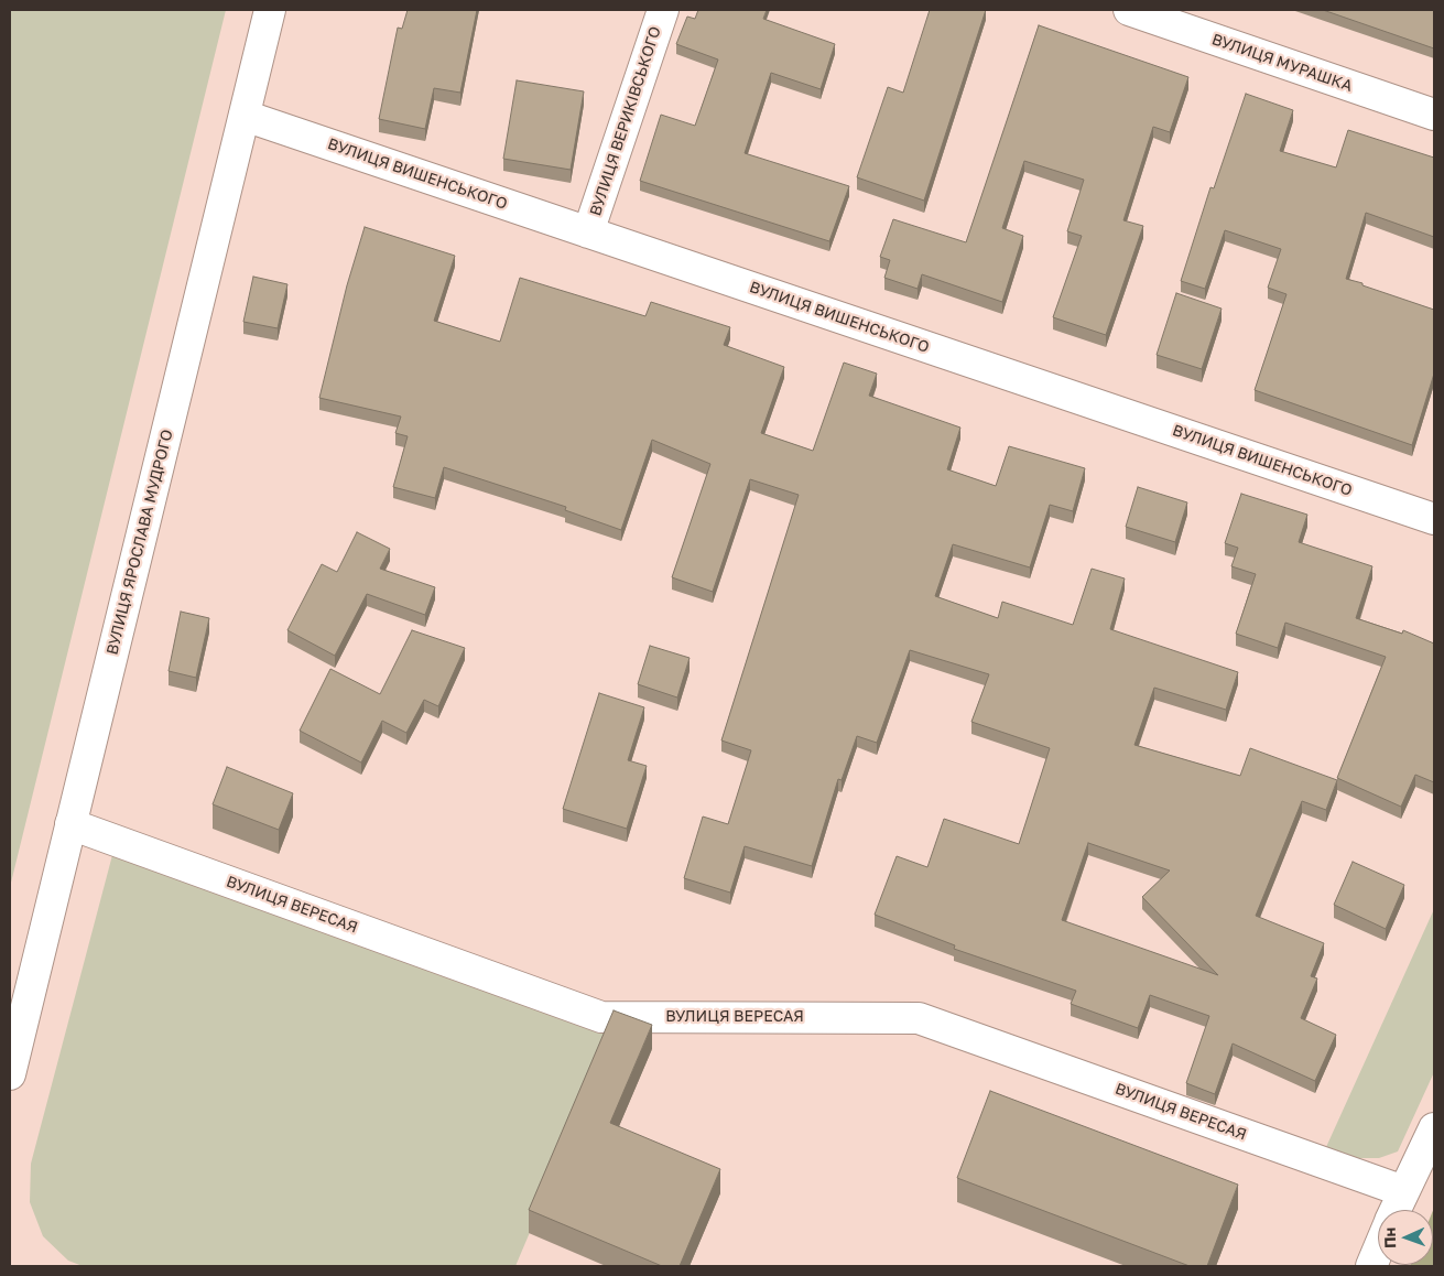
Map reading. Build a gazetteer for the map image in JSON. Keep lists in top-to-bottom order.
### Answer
{
  "streets": {
    "street": [
      "ВУЛИЦЯ МУРАШКА",
      "ВУЛИЦЯ ВЕРИКІВСЬКОГО",
      "ВУЛИЦЯ ВИШЕНСЬКОГО",
      "ВУЛИЦЯ ЯРОСЛАВА МУДРОГО",
      "ВУЛИЦЯ ВЕРЕСАЯ"
    ]
  },
  "crossings": [
    ["ВУЛИЦЯ ВЕРИКІВСЬКОГО", "ВУЛИЦЯ ВИШЕНСЬКОГО"],
    ["ВУЛИЦЯ ВИШЕНСЬКОГО", "ВУЛИЦЯ ЯРОСЛАВА МУДРОГО"],
    ["ВУЛИЦЯ ЯРОСЛАВА МУДРОГО", "ВУЛИЦЯ ВЕРЕСАЯ"]
  ],
  "north": "left"
}
